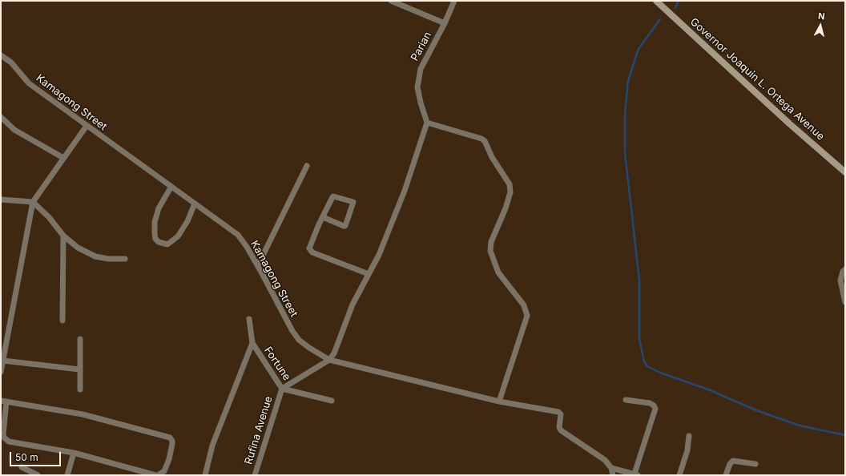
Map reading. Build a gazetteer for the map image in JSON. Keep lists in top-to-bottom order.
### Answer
{
  "streets": {
    "main road": ["Governor Joaquin L. Ortega Avenue"],
    "street": [
      "Parian",
      "Kamagong Street",
      "Fortune",
      "Rufina Avenue"
    ]
  },
  "crossings": [
    ["Kamagong Street", "Rufina Avenue"],
    ["Fortune", "Rufina Avenue"]
  ],
  "scale_bar": "50 m",
  "north": "top"
}
